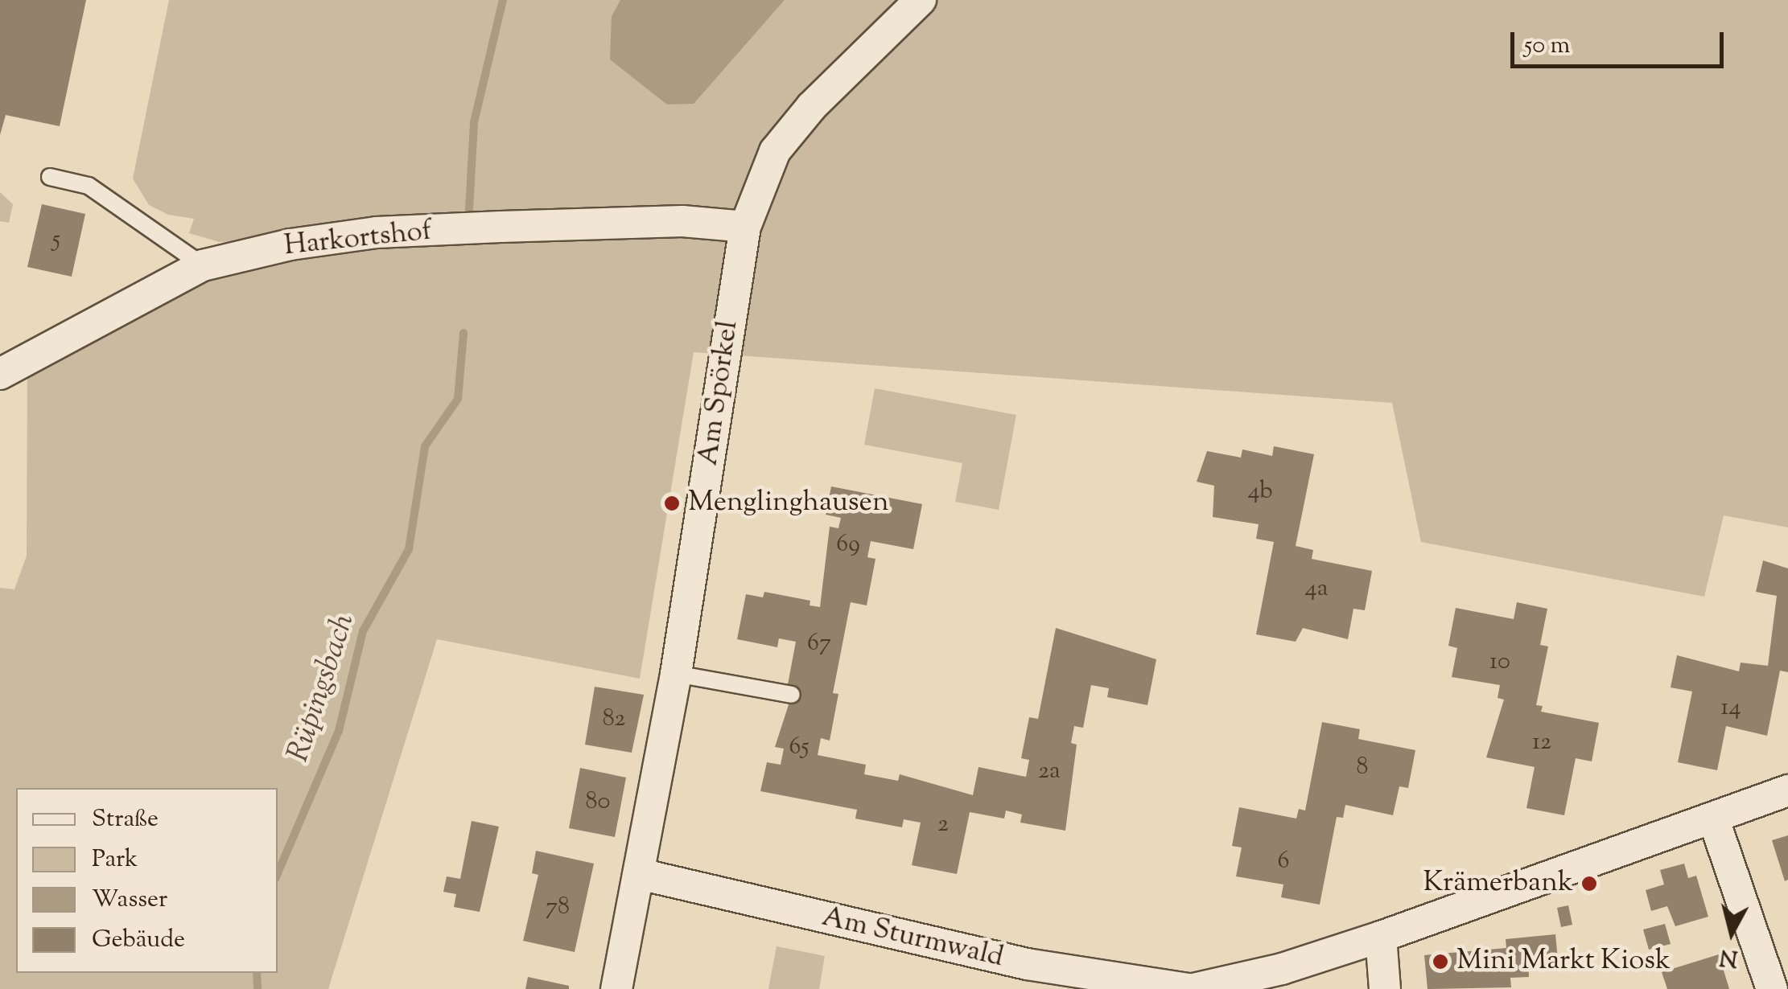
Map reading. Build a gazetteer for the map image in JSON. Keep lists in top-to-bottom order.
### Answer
{
  "streets": {
    "street": ["Harkortshof", "Am Spörkel", "Am Sturmwald"]
  },
  "crossings": [
    ["Harkortshof", "Am Spörkel"],
    ["Am Spörkel", "Am Sturmwald"]
  ],
  "water": ["Rüpingsbach"],
  "places": ["Menglinghausen", "Krämerbank", "Mini Markt Kiosk"],
  "house_numbers": [
    "5",
    "4b",
    "69",
    "4a",
    "67",
    "10",
    "14",
    "82",
    "12",
    "65",
    "8",
    "2a",
    "80",
    "2",
    "6",
    "78"
  ],
  "legend": [
    "Straße",
    "Park",
    "Wasser",
    "Gebäude"
  ],
  "scale_bar": "50 m",
  "north": "bottom"
}
